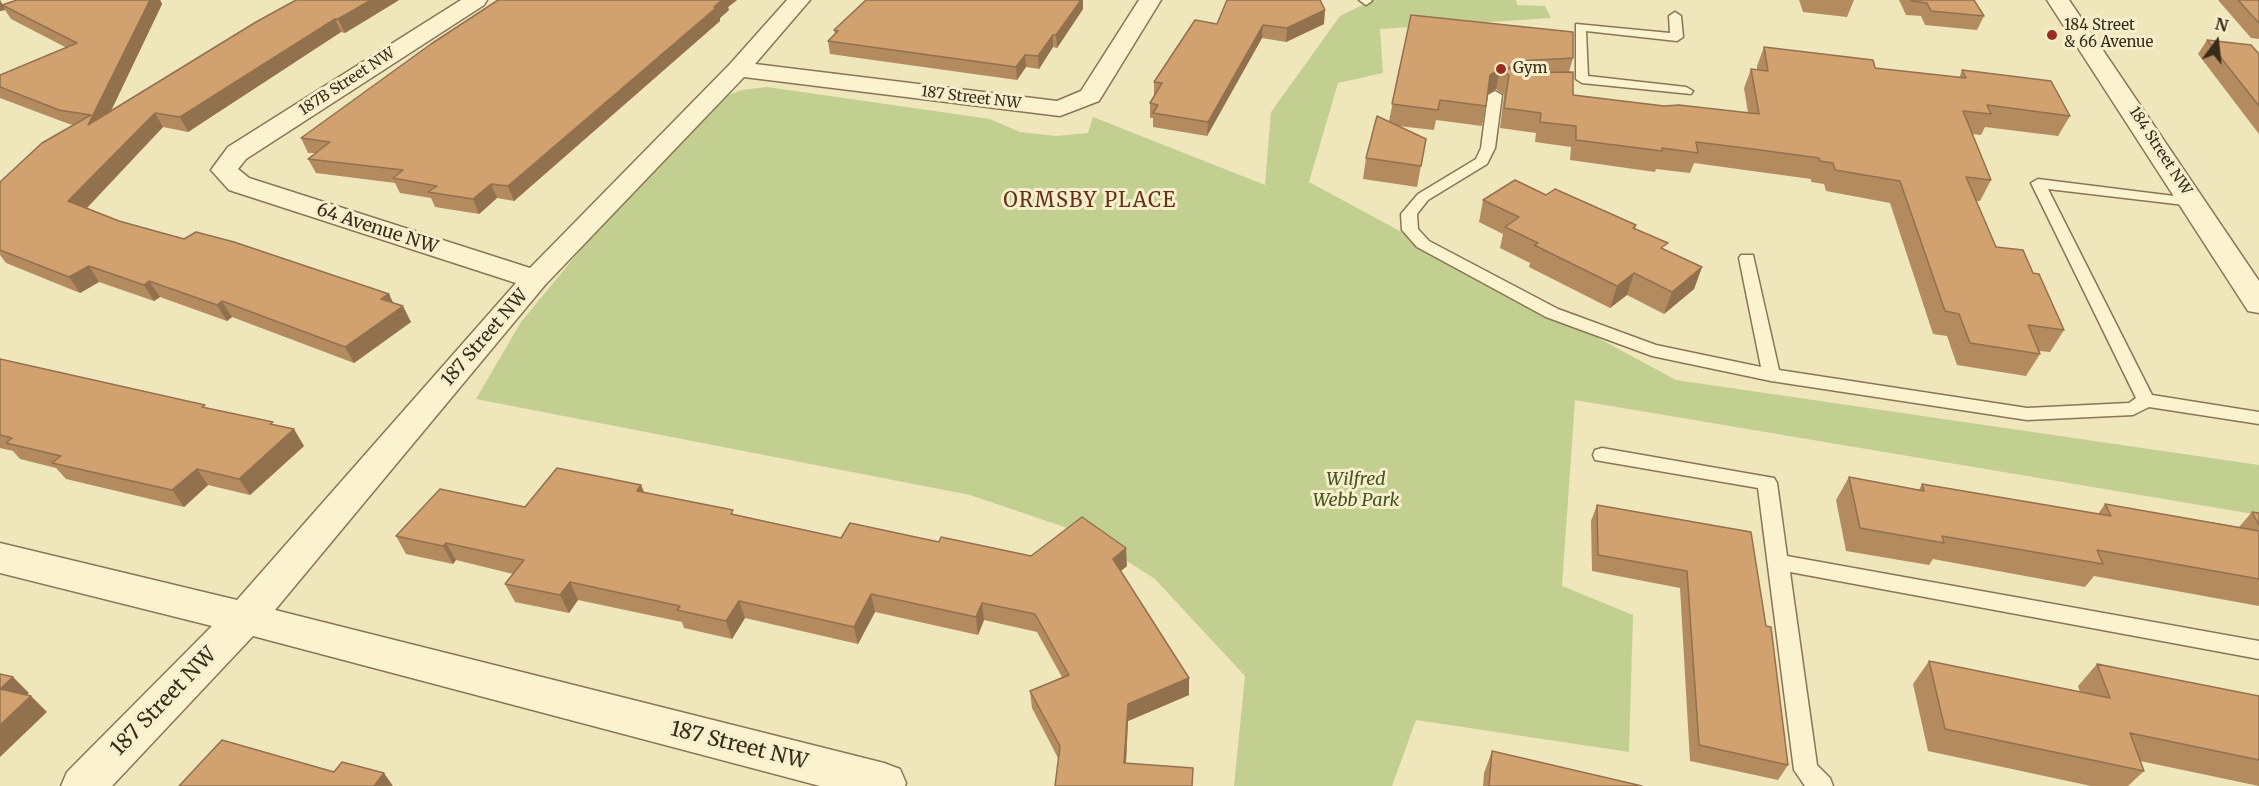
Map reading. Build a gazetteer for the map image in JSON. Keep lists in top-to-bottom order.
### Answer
{
  "streets": {
    "street": [
      "187B Street NW",
      "187 Street NW",
      "184 Street NW",
      "64 Avenue NW"
    ]
  },
  "crossings": [
    ["187B Street NW", "64 Avenue NW"],
    ["187 Street NW", "64 Avenue NW"]
  ],
  "districts": ["ORMSBY PLACE"],
  "parks": ["Wilfred Webb Park"],
  "places": ["184 Street & 66 Avenue", "Gym"],
  "north": "top"
}
